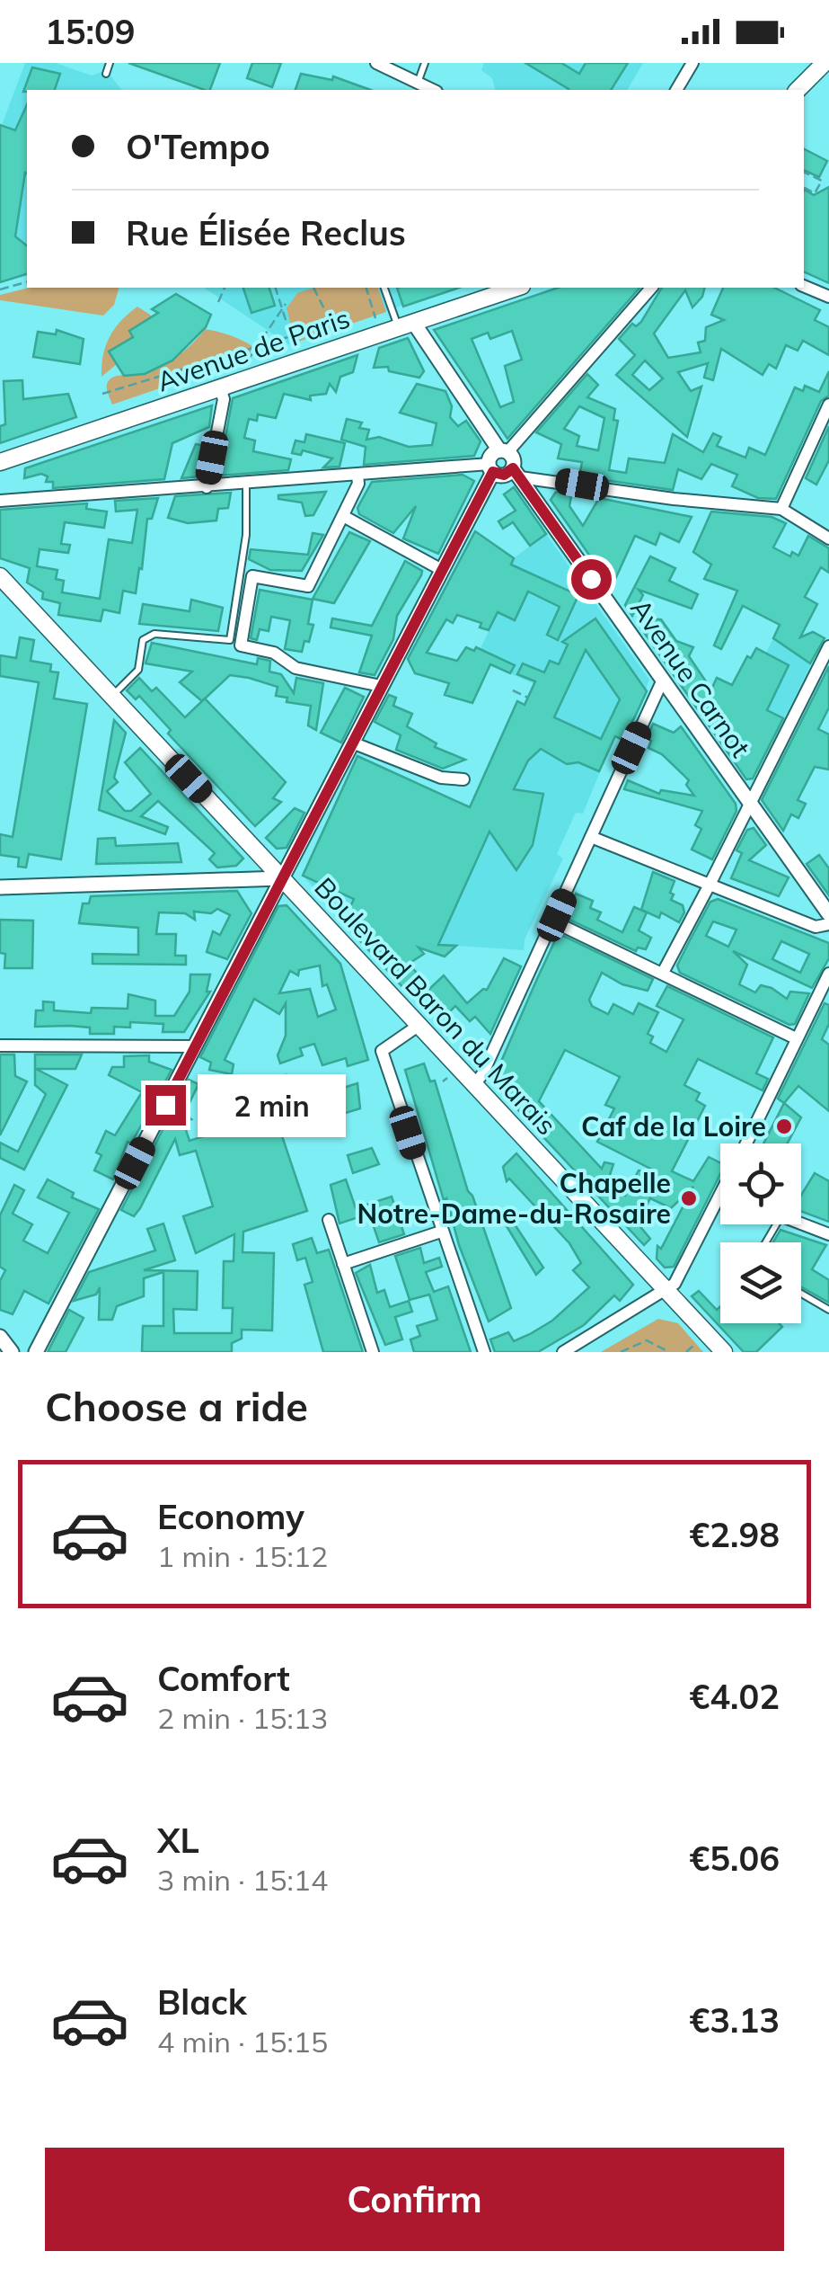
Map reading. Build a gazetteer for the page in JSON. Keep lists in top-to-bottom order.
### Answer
{
  "streets": {
    "main road": ["Avenue de Paris", "Boulevard Baron du Marais"],
    "street": ["Avenue Carnot"]
  },
  "places": ["Caf de la Loire", "Chapelle Notre-Dame-du-Rosaire"],
  "page": {
    "status": "15:09",
    "banner": ["O'Tempo", "Rue Élisée Reclus"],
    "bubble": "2 min",
    "heading": "Choose a ride",
    "list": [
      {
        "name": "Economy",
        "note": "1 min · 15:12",
        "value": "€2.98"
      },
      {
        "name": "Comfort",
        "note": "2 min · 15:13",
        "value": "€4.02"
      },
      {
        "name": "XL",
        "note": "3 min · 15:14",
        "value": "€5.06"
      },
      {
        "name": "Black",
        "note": "4 min · 15:15",
        "value": "€3.13"
      }
    ],
    "buttons": "Confirm"
  }
}
